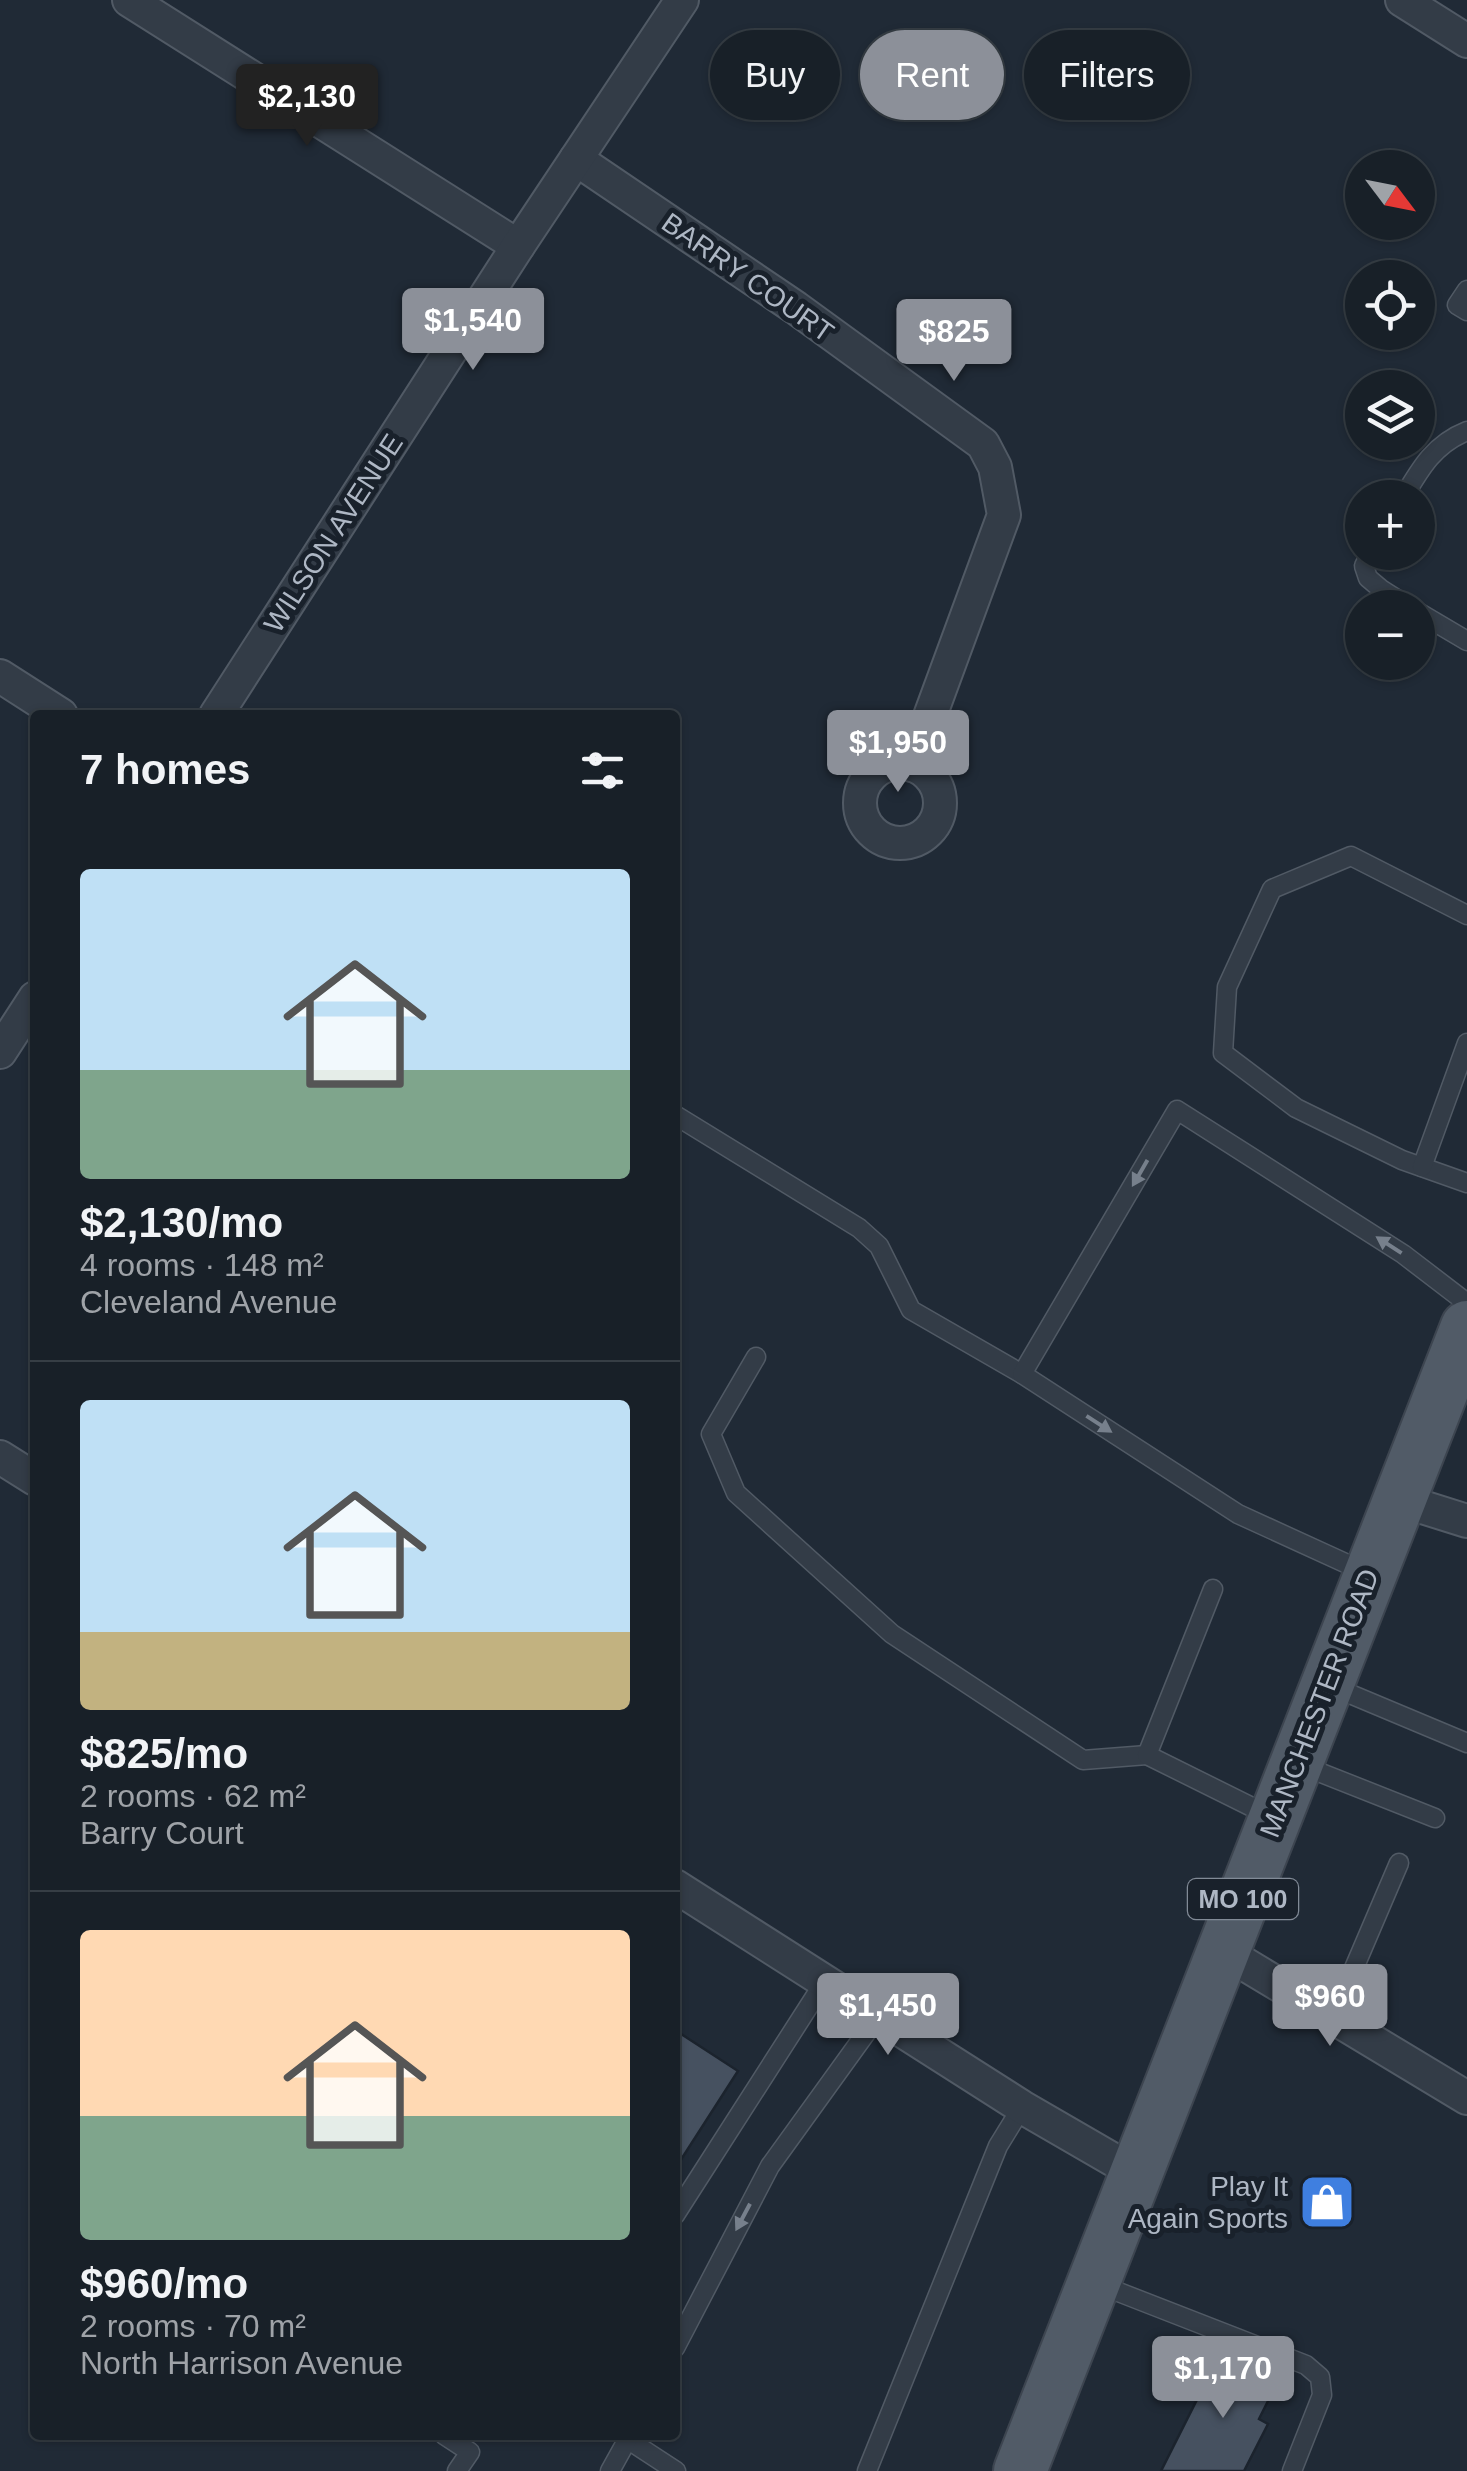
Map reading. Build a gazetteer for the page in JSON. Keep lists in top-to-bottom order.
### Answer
{
  "streets": {
    "main road": ["MANCHESTER ROAD", "MO 100"],
    "street": ["BARRY COURT", "WILSON AVENUE"]
  },
  "crossings": [
    ["BARRY COURT", "WILSON AVENUE"]
  ],
  "places": {
    "shop": ["Play It Again Sports"]
  },
  "north": "bottom right",
  "page": {
    "chip": ["Buy", "Rent", "Filters"],
    "price": [
      "$2,130",
      "$1,540",
      "$825",
      "$1,950",
      "$960",
      "$1,450",
      "$1,170"
    ],
    "map_buttons": ["+", "−"],
    "heading": "7 homes",
    "list": [
      {
        "name": "$2,130/mo",
        "note": "4 rooms · 148 m² · Cleveland Avenue"
      },
      {
        "name": "$825/mo",
        "note": "2 rooms · 62 m² · Barry Court"
      },
      {
        "name": "$960/mo",
        "note": "2 rooms · 70 m² · North Harrison Avenue"
      }
    ]
  }
}
